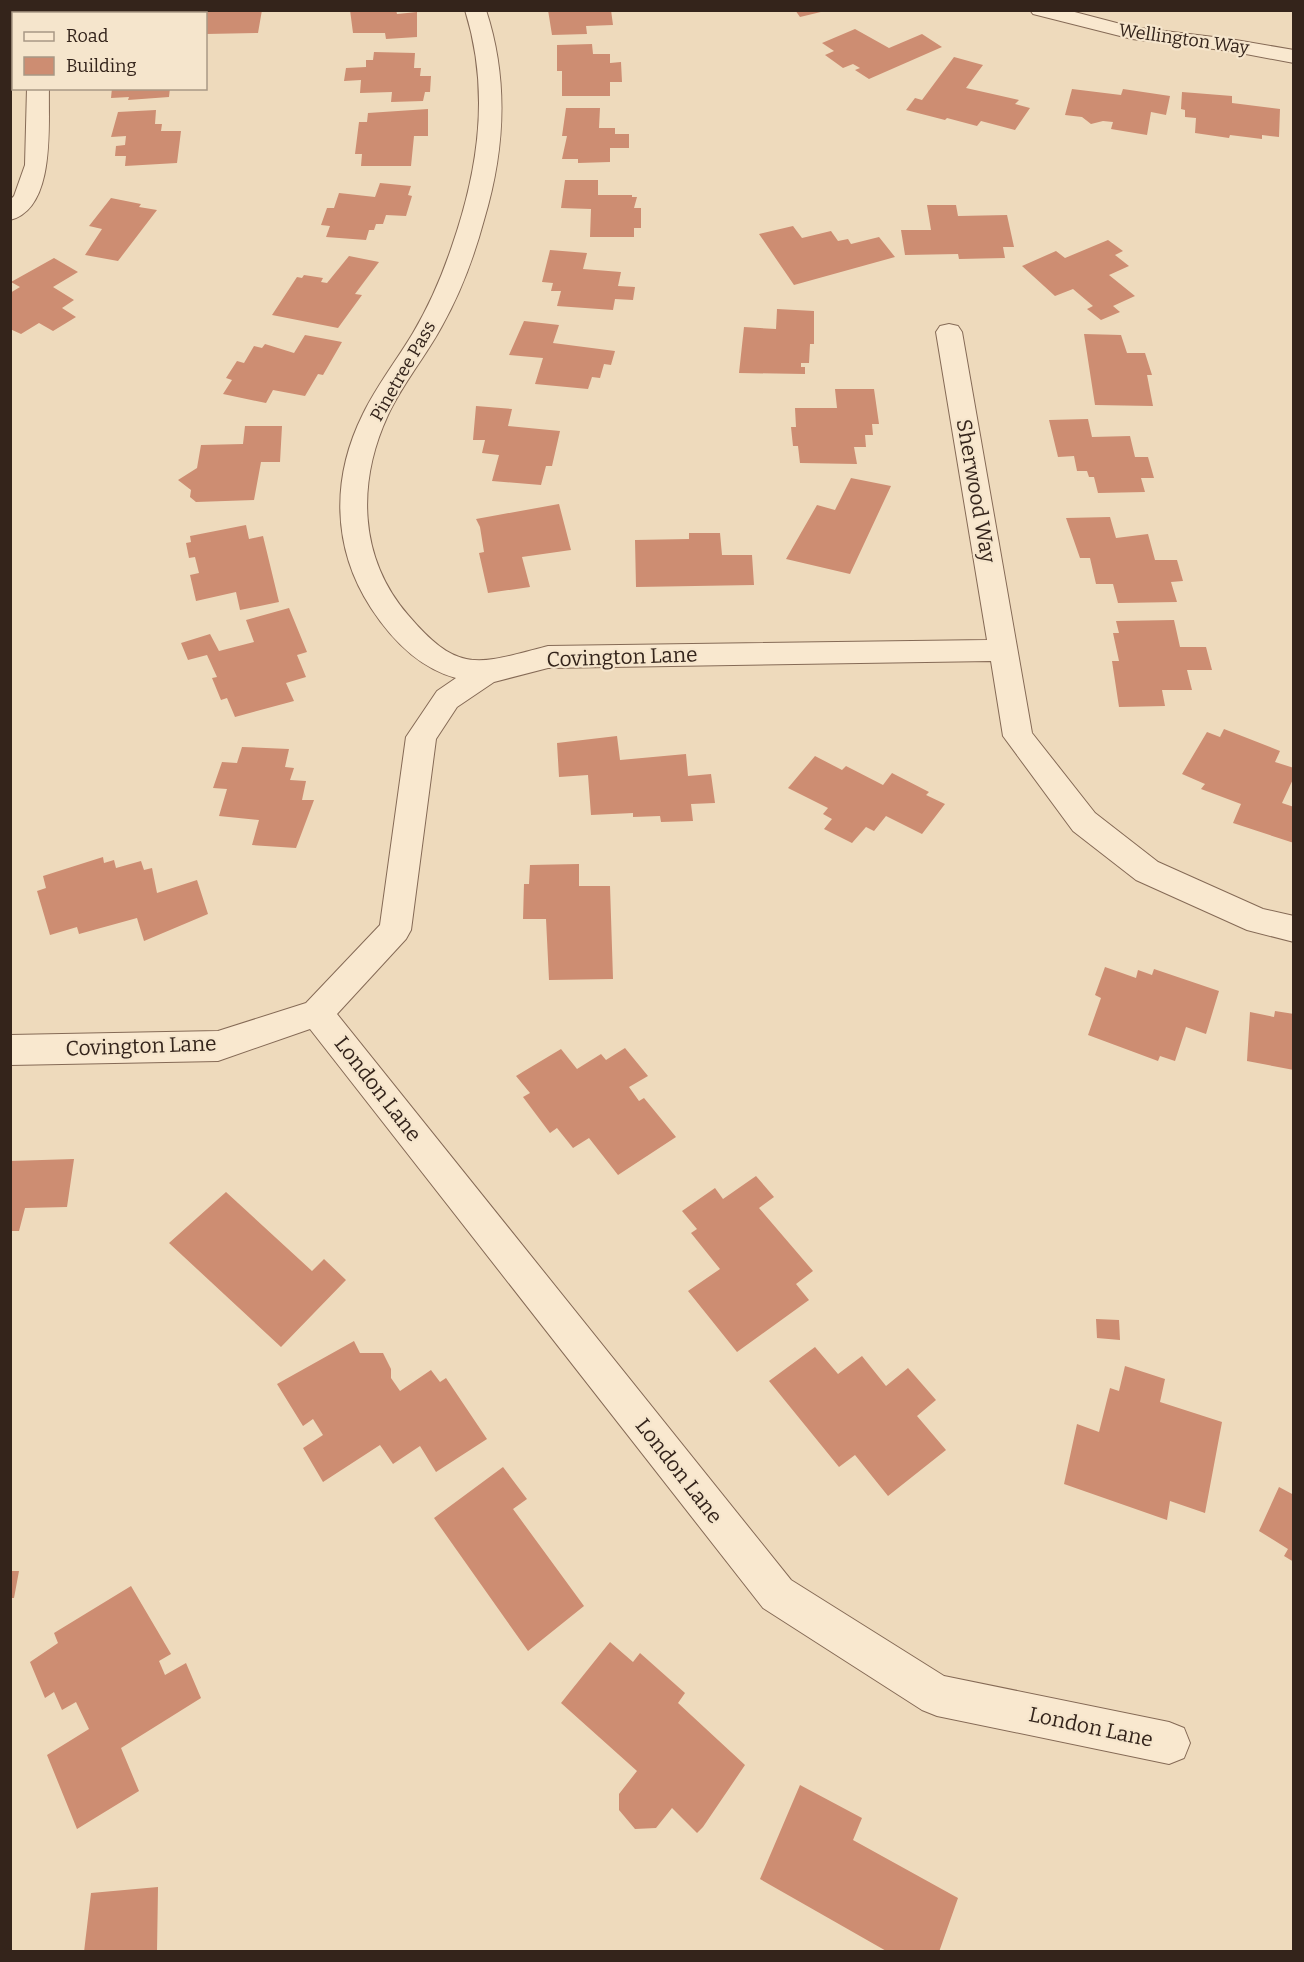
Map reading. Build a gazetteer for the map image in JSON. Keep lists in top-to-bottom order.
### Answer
{
  "streets": {
    "street": [
      "Wellington Way",
      "Pinetree Pass",
      "Sherwood Way",
      "Covington Lane",
      "London Lane"
    ]
  },
  "crossings": [
    ["Pinetree Pass", "Covington Lane"],
    ["Sherwood Way", "Covington Lane"],
    ["Covington Lane", "London Lane"]
  ],
  "legend": ["Road", "Building"]
}
